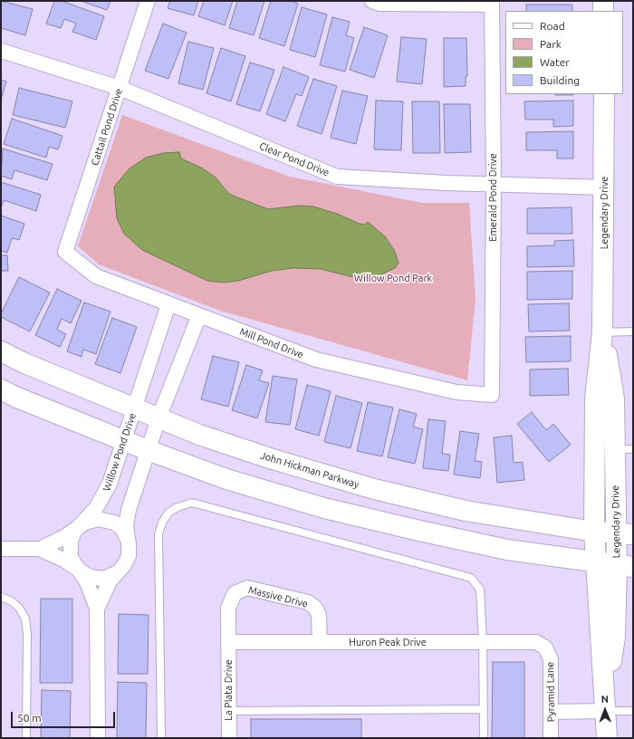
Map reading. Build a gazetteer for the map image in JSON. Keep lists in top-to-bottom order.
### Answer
{
  "streets": {
    "street": [
      "Cattail Pond Drive",
      "Clear Pond Drive",
      "Emerald Pond Drive",
      "Legendary Drive",
      "Mill Pond Drive",
      "Willow Pond Drive",
      "John Hickman Parkway",
      "Massive Drive",
      "Huron Peak Drive",
      "La Plata Drive",
      "Pyramid Lane"
    ]
  },
  "crossings": [
    ["Cattail Pond Drive", "Clear Pond Drive"],
    ["Cattail Pond Drive", "Mill Pond Drive"],
    ["Clear Pond Drive", "Emerald Pond Drive"],
    ["Clear Pond Drive", "Legendary Drive"],
    ["Emerald Pond Drive", "Mill Pond Drive"],
    ["Legendary Drive", "John Hickman Parkway"],
    ["Mill Pond Drive", "Willow Pond Drive"],
    ["Willow Pond Drive", "John Hickman Parkway"],
    ["Massive Drive", "Huron Peak Drive"],
    ["Massive Drive", "La Plata Drive"],
    ["Huron Peak Drive", "La Plata Drive"],
    ["Huron Peak Drive", "Pyramid Lane"]
  ],
  "parks": ["Willow Pond Park"],
  "legend": [
    "Road",
    "Park",
    "Water",
    "Building"
  ],
  "scale_bar": "50 m",
  "north": "top"
}
